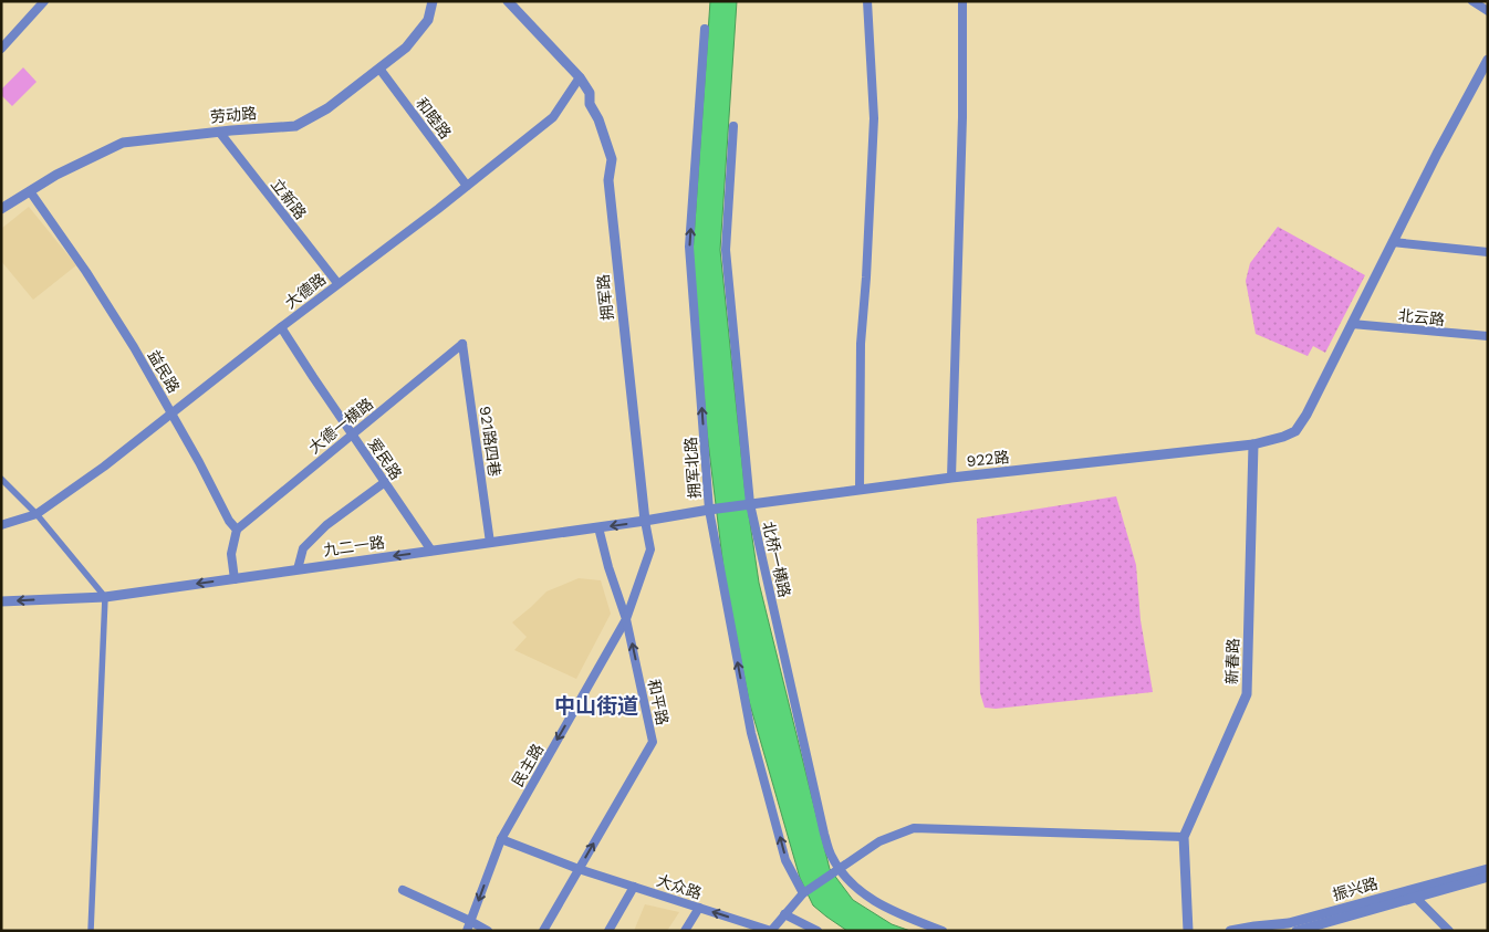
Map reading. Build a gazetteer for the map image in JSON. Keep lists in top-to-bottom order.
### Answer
{
  "streets": {
    "street": [
      "劳动路",
      "和睦路",
      "立新路",
      "大德路",
      "拥军路",
      "北云路",
      "益民路",
      "大德一横路",
      "921路四巷",
      "爱民路",
      "922路",
      "拥军北路",
      "九二一路",
      "北桥一横路",
      "新春路",
      "和平路",
      "民主路",
      "大众路",
      "振兴路"
    ]
  },
  "crossings": [
    ["劳动路", "和睦路"],
    ["劳动路", "立新路"],
    ["劳动路", "益民路"],
    ["和睦路", "大德路"],
    ["立新路", "大德路"],
    ["大德路", "拥军路"],
    ["大德路", "益民路"],
    ["大德路", "爱民路"],
    ["拥军路", "九二一路"],
    ["北云路", "922路"],
    ["益民路", "大德一横路"],
    ["大德一横路", "921路四巷"],
    ["大德一横路", "爱民路"],
    ["921路四巷", "九二一路"],
    ["爱民路", "九二一路"],
    ["922路", "拥军北路"],
    ["922路", "九二一路"],
    ["922路", "北桥一横路"],
    ["922路", "新春路"],
    ["拥军北路", "九二一路"],
    ["九二一路", "和平路"],
    ["和平路", "民主路"],
    ["和平路", "大众路"],
    ["民主路", "大众路"]
  ],
  "one_way": [
    "拥军北路",
    "九二一路",
    "和平路",
    "民主路"
  ],
  "districts": ["中山街道"]
}
